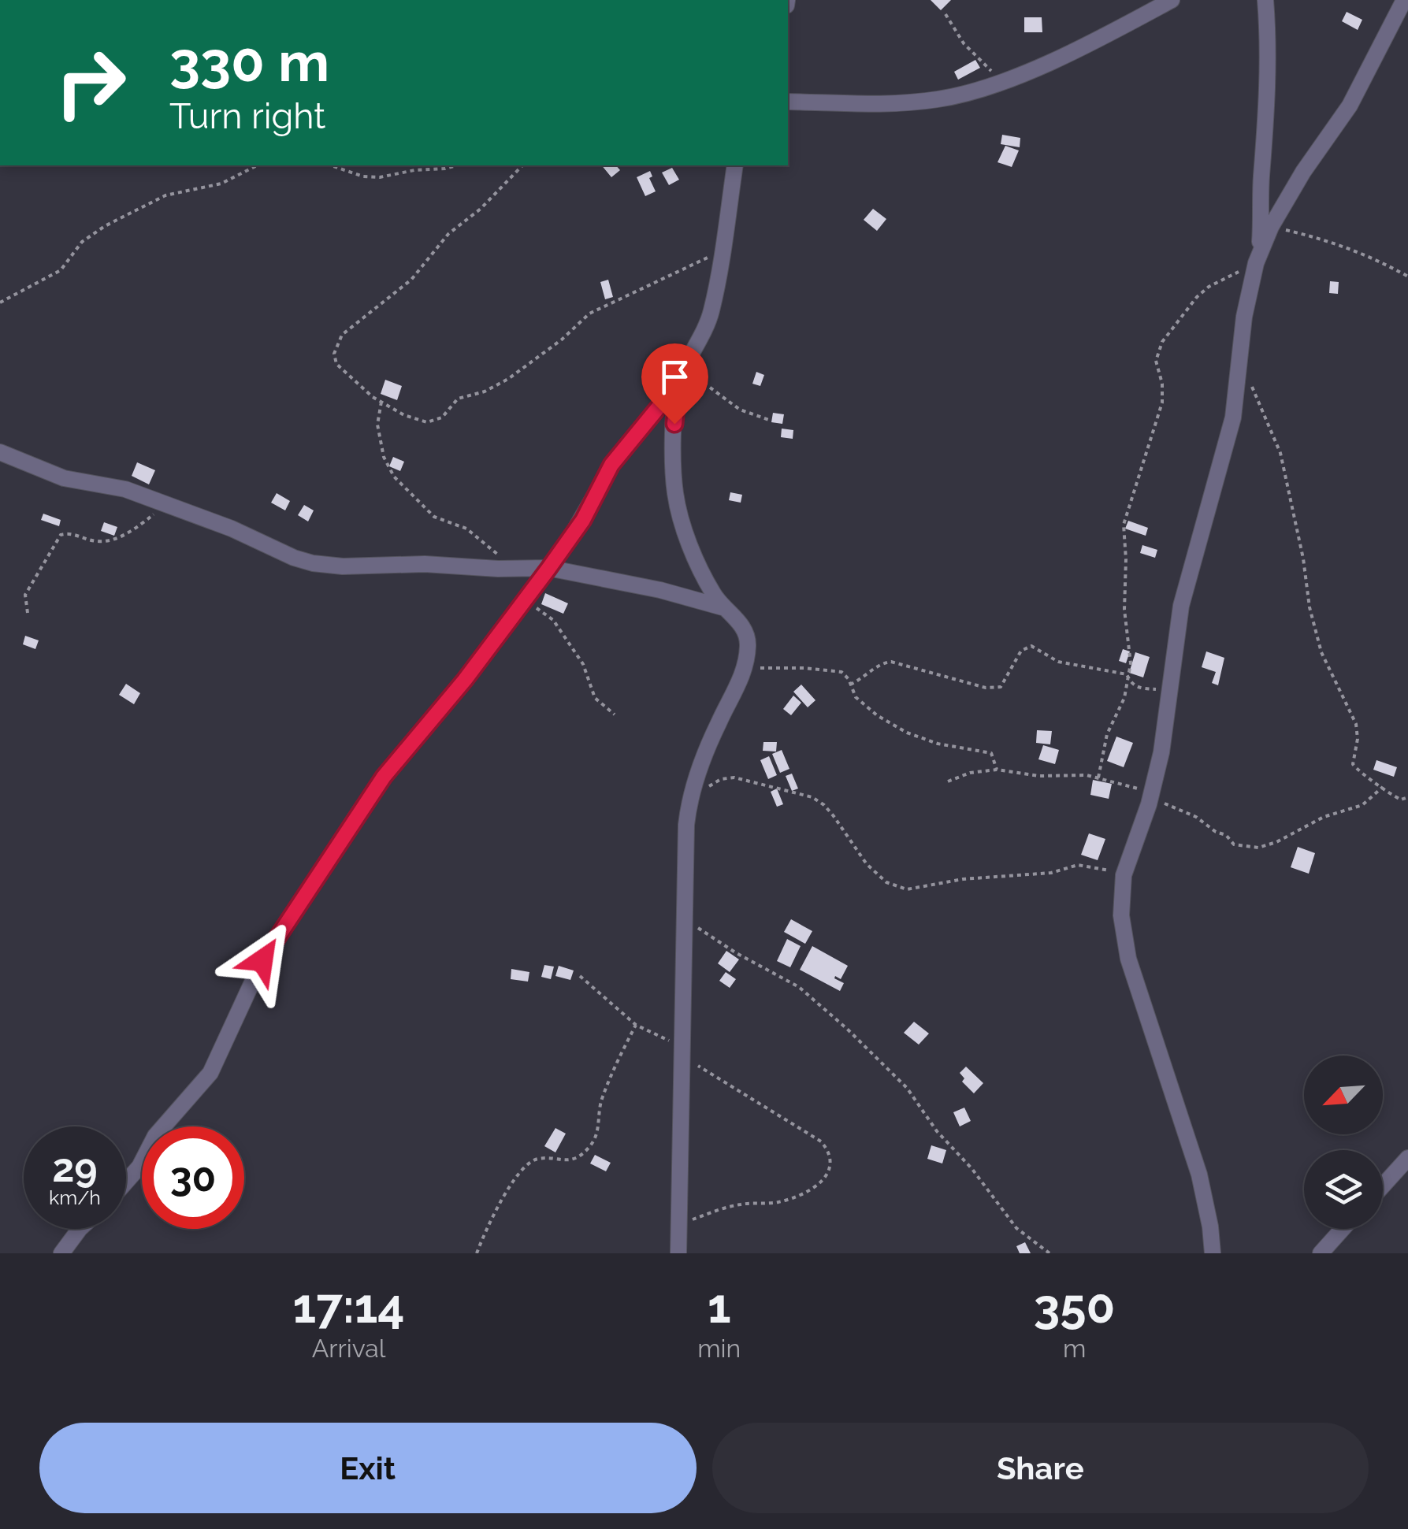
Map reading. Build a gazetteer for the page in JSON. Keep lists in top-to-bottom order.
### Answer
{
  "north": "bottom left",
  "page": {
    "turn": ["330 m", "Turn right"],
    "speed": "29 km/h",
    "limit": "30",
    "eta": [
      "17:14",
      "Arrival",
      "1",
      "min",
      "350",
      "m"
    ],
    "buttons": ["Exit", "Share"]
  }
}
